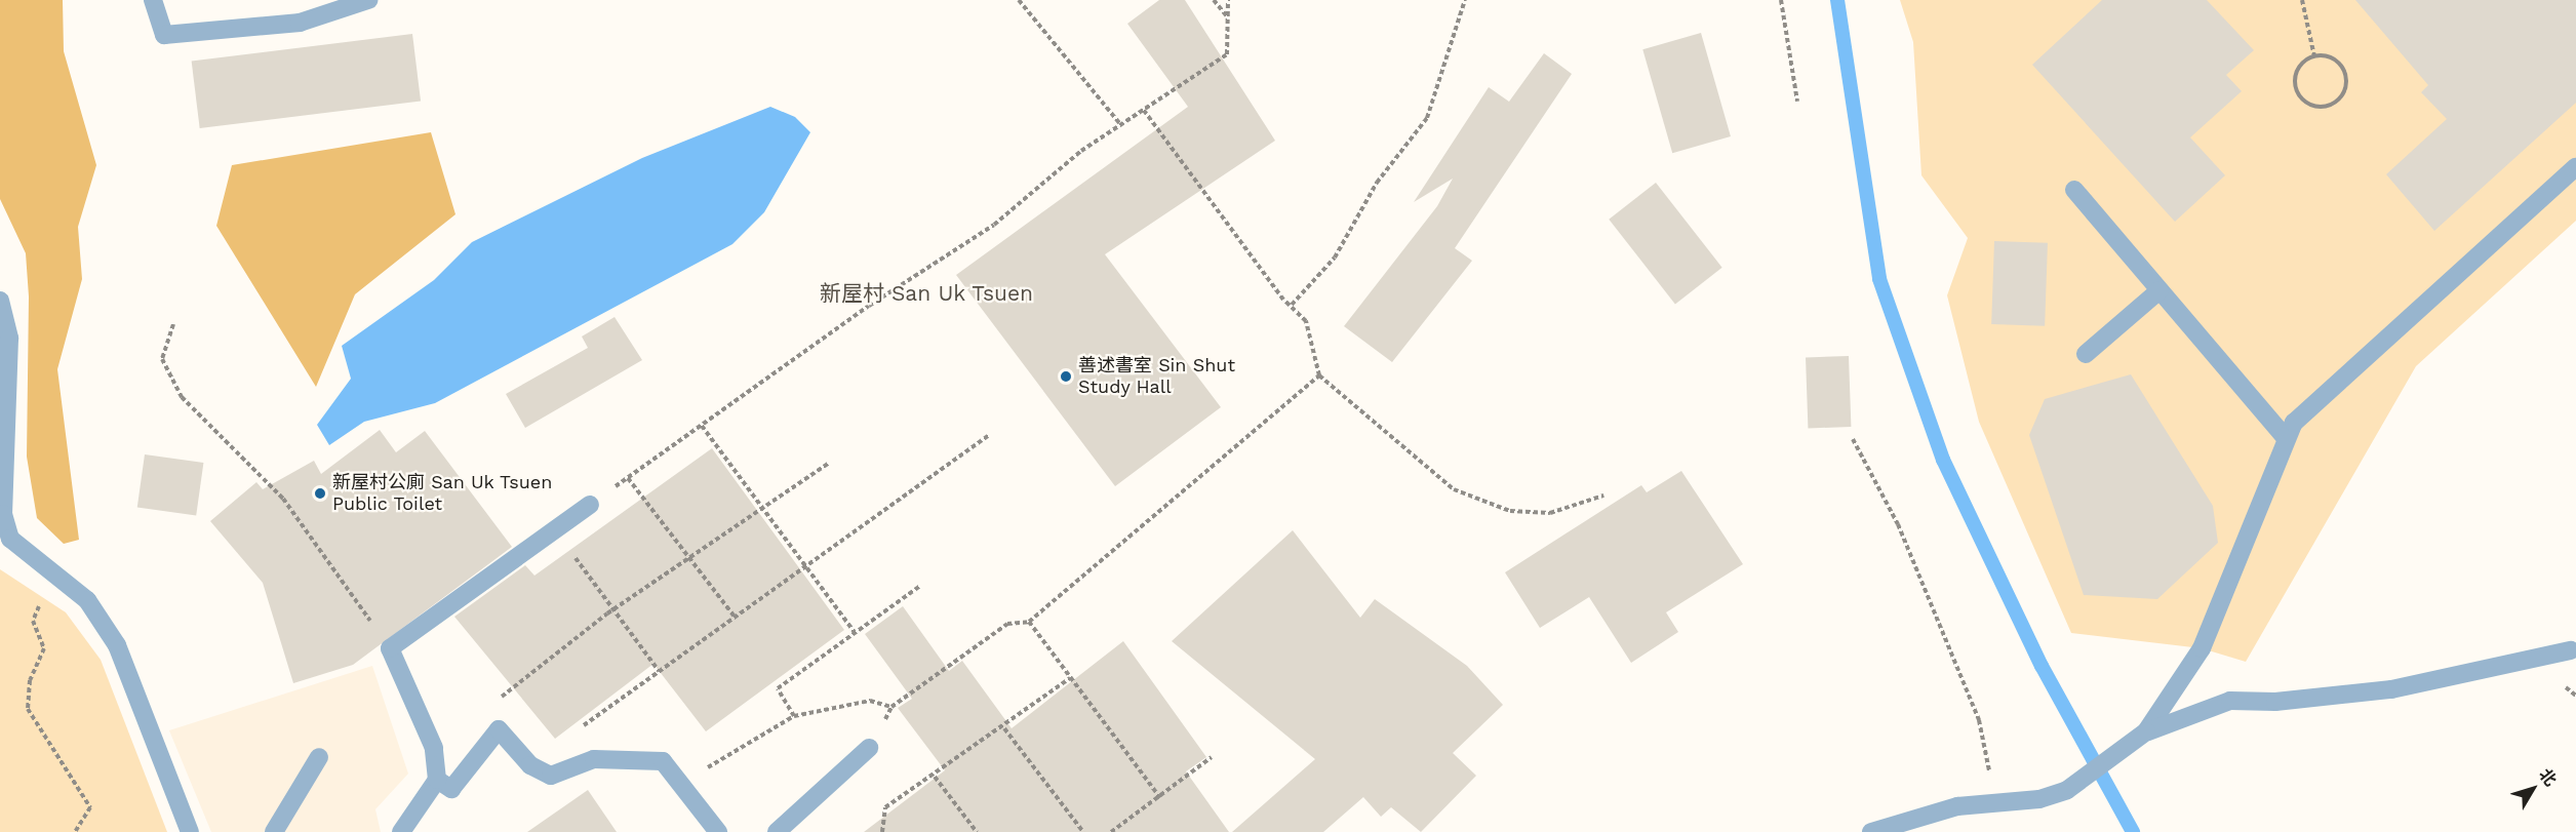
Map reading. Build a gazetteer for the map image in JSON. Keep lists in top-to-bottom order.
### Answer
{
  "districts": ["新屋村 San Uk Tsuen"],
  "places": ["善述書室 Sin Shut Study Hall", "新屋村公廁 San Uk Tsuen Public Toilet"],
  "north": "top right"
}
